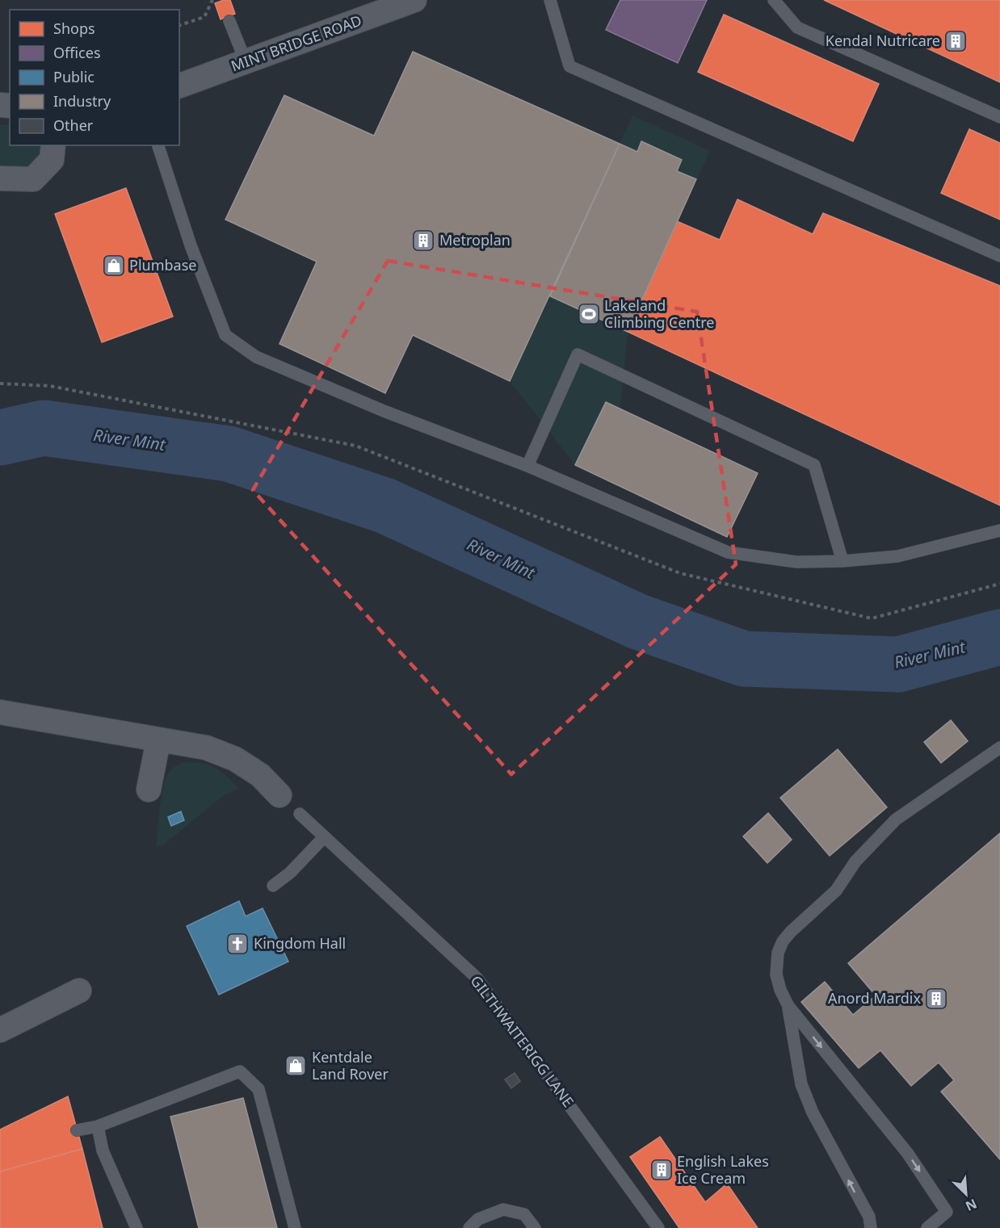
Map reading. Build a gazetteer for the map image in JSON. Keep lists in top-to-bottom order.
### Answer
{
  "streets": {
    "street": ["MINT BRIDGE ROAD"],
    "lane": ["GILTHWAITERIGG LANE"]
  },
  "water": ["River Mint"],
  "places": {
    "building": [
      "Kendal Nutricare",
      "Metroplan",
      "Anord Mardix",
      "English Lakes Ice Cream"
    ],
    "shop": ["Plumbase", "Kentdale Land Rover"],
    "sports": ["Lakeland Climbing Centre"],
    "church": ["Kingdom Hall"]
  },
  "legend": [
    "Shops",
    "Offices",
    "Public",
    "Industry",
    "Other"
  ],
  "north": "bottom right"
}
